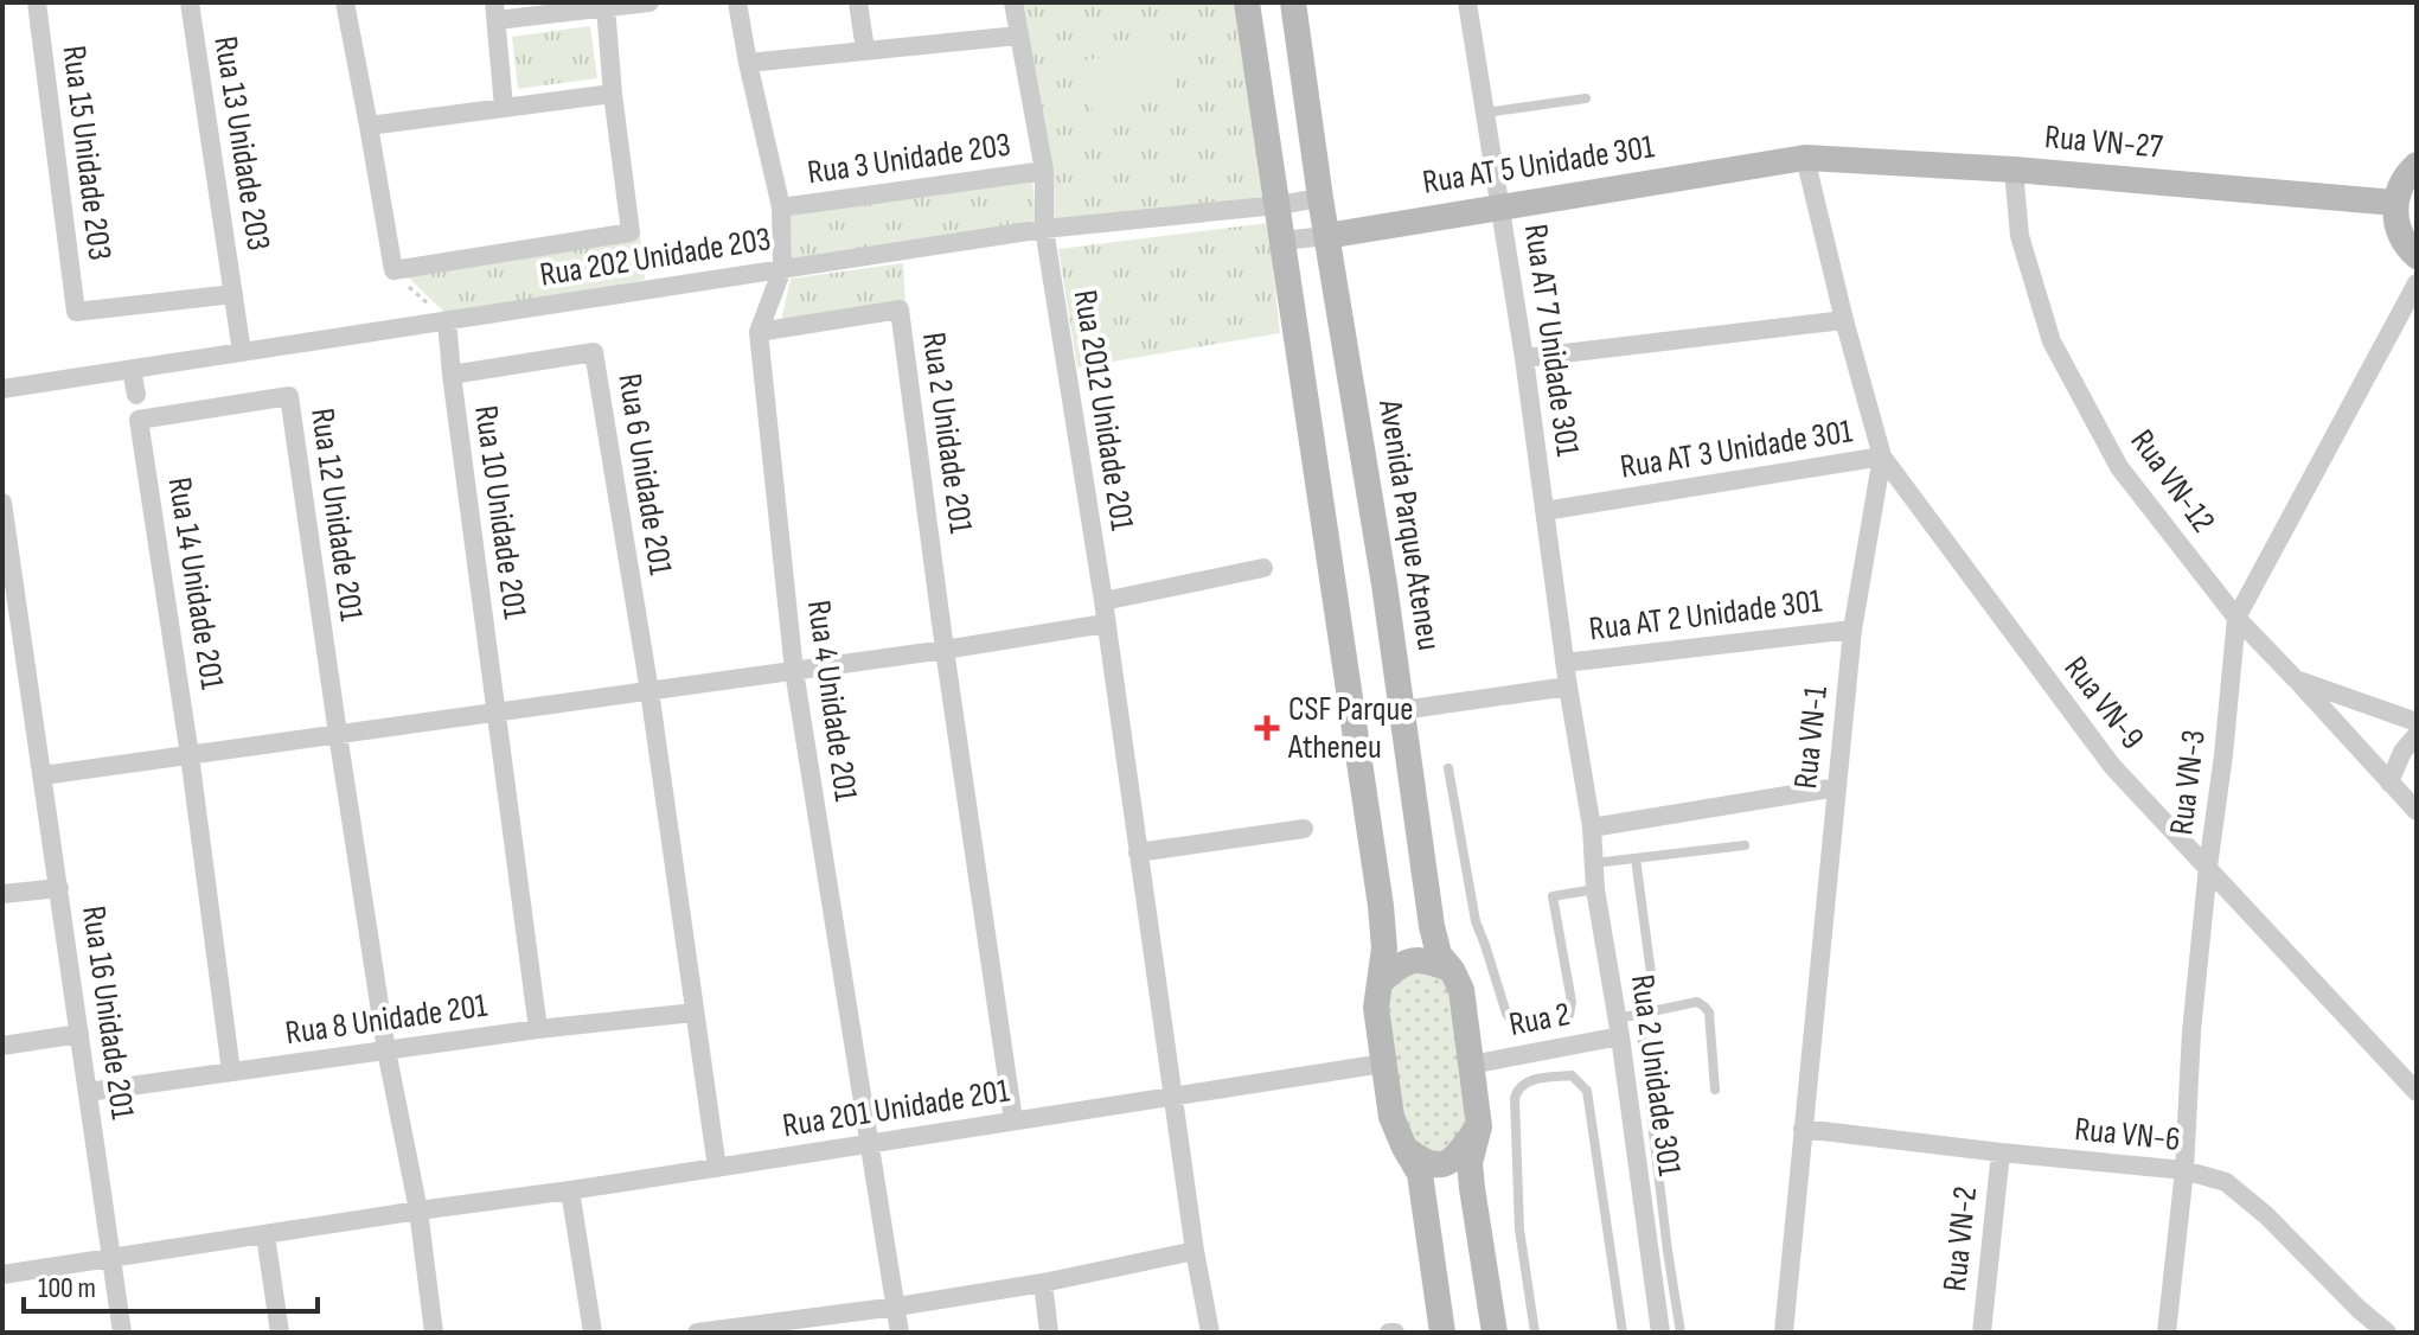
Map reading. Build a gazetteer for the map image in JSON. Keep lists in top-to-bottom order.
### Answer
{
  "streets": {
    "street": [
      "Rua VN-27",
      "Rua 13 Unidade 203",
      "Rua 15 Unidade 203",
      "Rua 3 Unidade 203",
      "Rua AT 5 Unidade 301",
      "Rua 202 Unidade 203",
      "Rua AT 7 Unidade 301",
      "Rua 2012 Unidade 201",
      "Rua 2 Unidade 201",
      "Rua AT 3 Unidade 301",
      "Rua 6 Unidade 201",
      "Rua VN-12",
      "Rua 10 Unidade 201",
      "Rua 12 Unidade 201",
      "Avenida Parque Ateneu",
      "Rua 14 Unidade 201",
      "Rua AT 2 Unidade 301",
      "Rua 4 Unidade 201",
      "Rua VN-9",
      "Rua VN-1",
      "Rua VN-3",
      "Rua 16 Unidade 201",
      "Rua 8 Unidade 201",
      "Rua 2",
      "Rua 2 Unidade 301",
      "Rua 201 Unidade 201",
      "Rua VN-6",
      "Rua VN-2"
    ]
  },
  "crossings": [
    ["Rua VN-27", "Rua AT 5 Unidade 301"],
    ["Rua VN-27", "Rua VN-12"],
    ["Rua VN-27", "Rua VN-1"],
    ["Rua 13 Unidade 203", "Rua 15 Unidade 203"],
    ["Rua 13 Unidade 203", "Rua 202 Unidade 203"],
    ["Rua 3 Unidade 203", "Rua 202 Unidade 203"],
    ["Rua 3 Unidade 203", "Rua 2012 Unidade 201"],
    ["Rua AT 5 Unidade 301", "Rua AT 7 Unidade 301"],
    ["Rua AT 5 Unidade 301", "Avenida Parque Ateneu"],
    ["Rua AT 5 Unidade 301", "Rua VN-1"],
    ["Rua 202 Unidade 203", "Rua 2012 Unidade 201"],
    ["Rua 202 Unidade 203", "Rua 10 Unidade 201"],
    ["Rua 202 Unidade 203", "Avenida Parque Ateneu"],
    ["Rua 202 Unidade 203", "Rua 4 Unidade 201"],
    ["Rua AT 7 Unidade 301", "Rua AT 3 Unidade 301"],
    ["Rua AT 7 Unidade 301", "Rua AT 2 Unidade 301"],
    ["Rua AT 7 Unidade 301", "Rua 2 Unidade 301"],
    ["Rua 2012 Unidade 201", "Rua 201 Unidade 201"],
    ["Rua 2 Unidade 201", "Rua 4 Unidade 201"],
    ["Rua 2 Unidade 201", "Rua 201 Unidade 201"],
    ["Rua AT 3 Unidade 301", "Rua VN-9"],
    ["Rua AT 3 Unidade 301", "Rua VN-1"],
    ["Rua 6 Unidade 201", "Rua 10 Unidade 201"],
    ["Rua 6 Unidade 201", "Rua 8 Unidade 201"],
    ["Rua 6 Unidade 201", "Rua 201 Unidade 201"],
    ["Rua VN-12", "Rua VN-3"],
    ["Rua 10 Unidade 201", "Rua 8 Unidade 201"],
    ["Rua 12 Unidade 201", "Rua 14 Unidade 201"],
    ["Rua 12 Unidade 201", "Rua 8 Unidade 201"],
    ["Avenida Parque Ateneu", "Rua 2"],
    ["Rua 14 Unidade 201", "Rua 8 Unidade 201"],
    ["Rua AT 2 Unidade 301", "Rua VN-1"],
    ["Rua 4 Unidade 201", "Rua 201 Unidade 201"],
    ["Rua VN-9", "Rua VN-1"],
    ["Rua VN-9", "Rua VN-3"],
    ["Rua VN-1", "Rua VN-6"],
    ["Rua VN-3", "Rua VN-6"],
    ["Rua 16 Unidade 201", "Rua 8 Unidade 201"],
    ["Rua 16 Unidade 201", "Rua 201 Unidade 201"],
    ["Rua 2", "Rua 2 Unidade 301"],
    ["Rua VN-6", "Rua VN-2"]
  ],
  "places": {
    "health": ["CSF Parque Atheneu"]
  },
  "scale_bar": "100 m"
}
